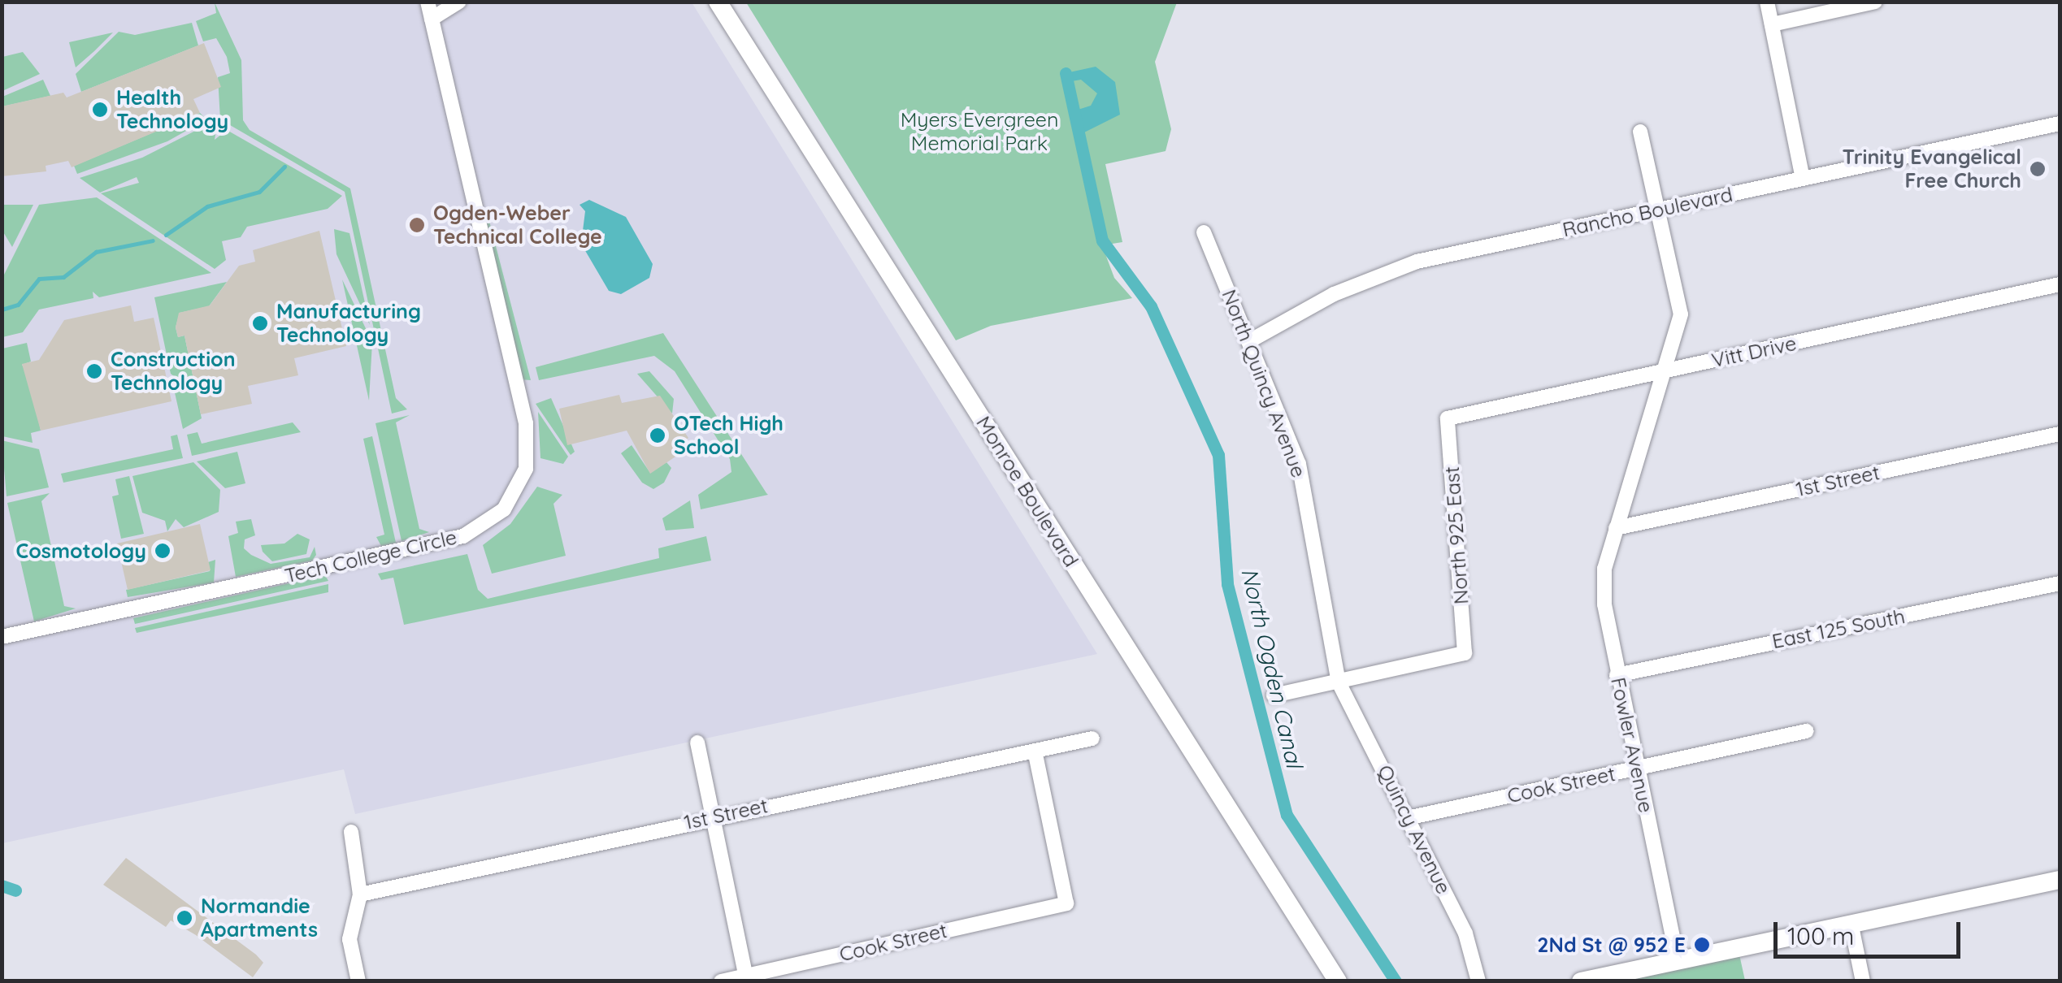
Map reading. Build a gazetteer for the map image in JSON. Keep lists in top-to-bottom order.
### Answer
{
  "streets": {
    "main road": ["Monroe Boulevard"],
    "street": [
      "Rancho Boulevard",
      "Vitt Drive",
      "North Quincy Avenue",
      "1st Street",
      "North 925 East",
      "Tech College Circle",
      "East 125 South",
      "Fowler Avenue",
      "Cook Street",
      "Quincy Avenue"
    ]
  },
  "crossings": [
    ["Rancho Boulevard", "North Quincy Avenue"],
    ["Rancho Boulevard", "Fowler Avenue"],
    ["Vitt Drive", "North 925 East"],
    ["Vitt Drive", "Fowler Avenue"],
    ["North Quincy Avenue", "North 925 East"],
    ["North Quincy Avenue", "Quincy Avenue"],
    ["1st Street", "Fowler Avenue"],
    ["1st Street", "Cook Street"],
    ["North 925 East", "Quincy Avenue"],
    ["East 125 South", "Fowler Avenue"],
    ["Fowler Avenue", "Cook Street"],
    ["Cook Street", "Quincy Avenue"]
  ],
  "water": ["North Ogden Canal"],
  "parks": ["Myers Evergreen Memorial Park"],
  "places": [
    "Health Technology",
    "Trinity Evangelical Free Church",
    "Ogden-Weber Technical College",
    "Manufacturing Technology",
    "Construction Technology",
    "OTech High School",
    "Cosmotology",
    "Normandie Apartments",
    "2Nd St @ 952 E"
  ],
  "scale_bar": "100 m"
}
